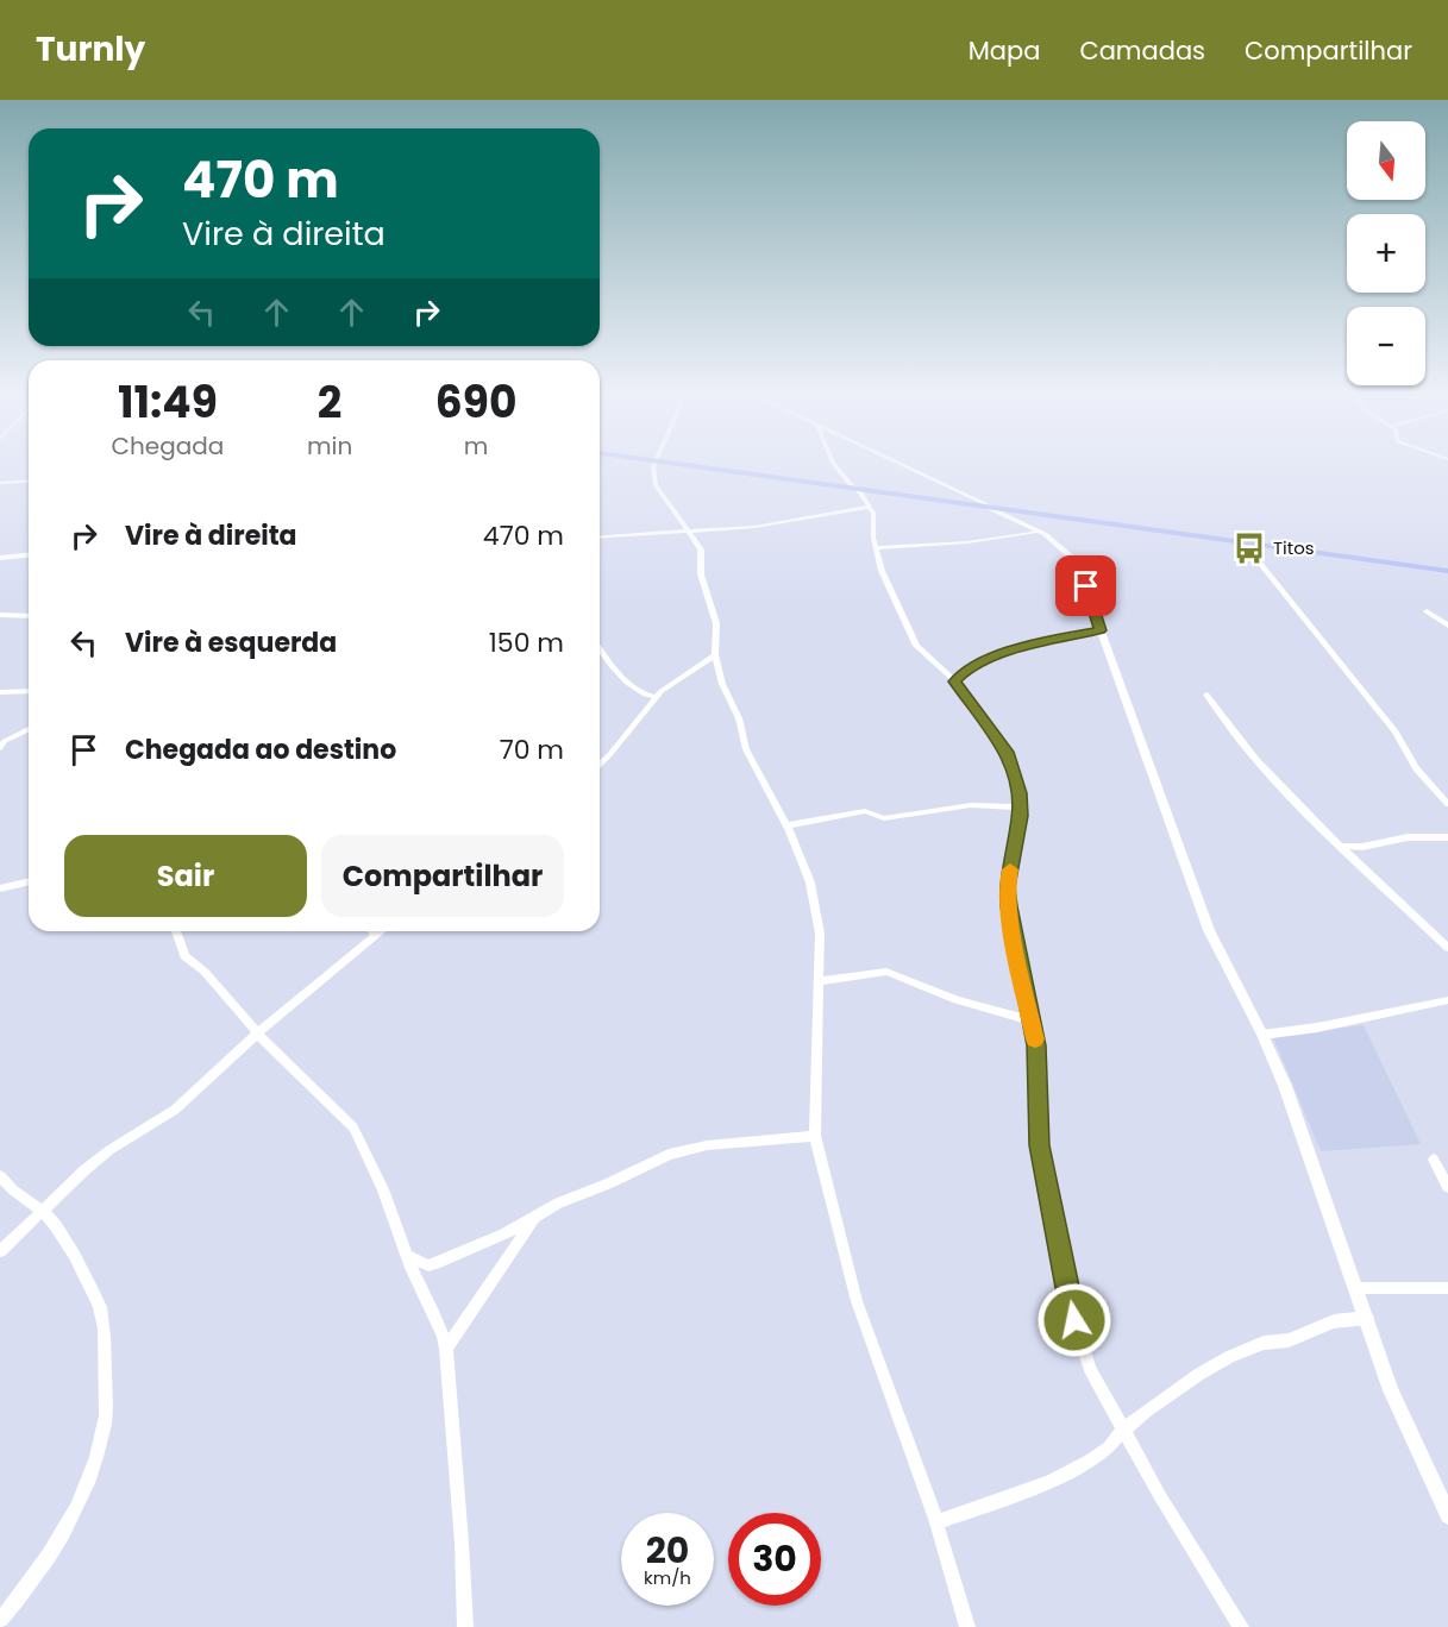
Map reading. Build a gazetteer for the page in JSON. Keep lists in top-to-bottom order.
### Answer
{
  "places": {
    "bus stop": ["Titos"]
  },
  "north": "bottom",
  "page": {
    "header": "Turnly",
    "nav": ["Mapa", "Camadas", "Compartilhar"],
    "map_buttons": ["+", "−"],
    "turn": ["470 m", "Vire à direita"],
    "eta": [
      "11:49",
      "Chegada",
      "2",
      "min",
      "690",
      "m"
    ],
    "list": [
      {
        "name": "Vire à direita",
        "value": "470 m"
      },
      {
        "name": "Vire à esquerda",
        "value": "150 m"
      },
      {
        "name": "Chegada ao destino",
        "value": "70 m"
      }
    ],
    "buttons": ["Sair", "Compartilhar"],
    "speed": "20 km/h",
    "limit": "30"
  }
}
